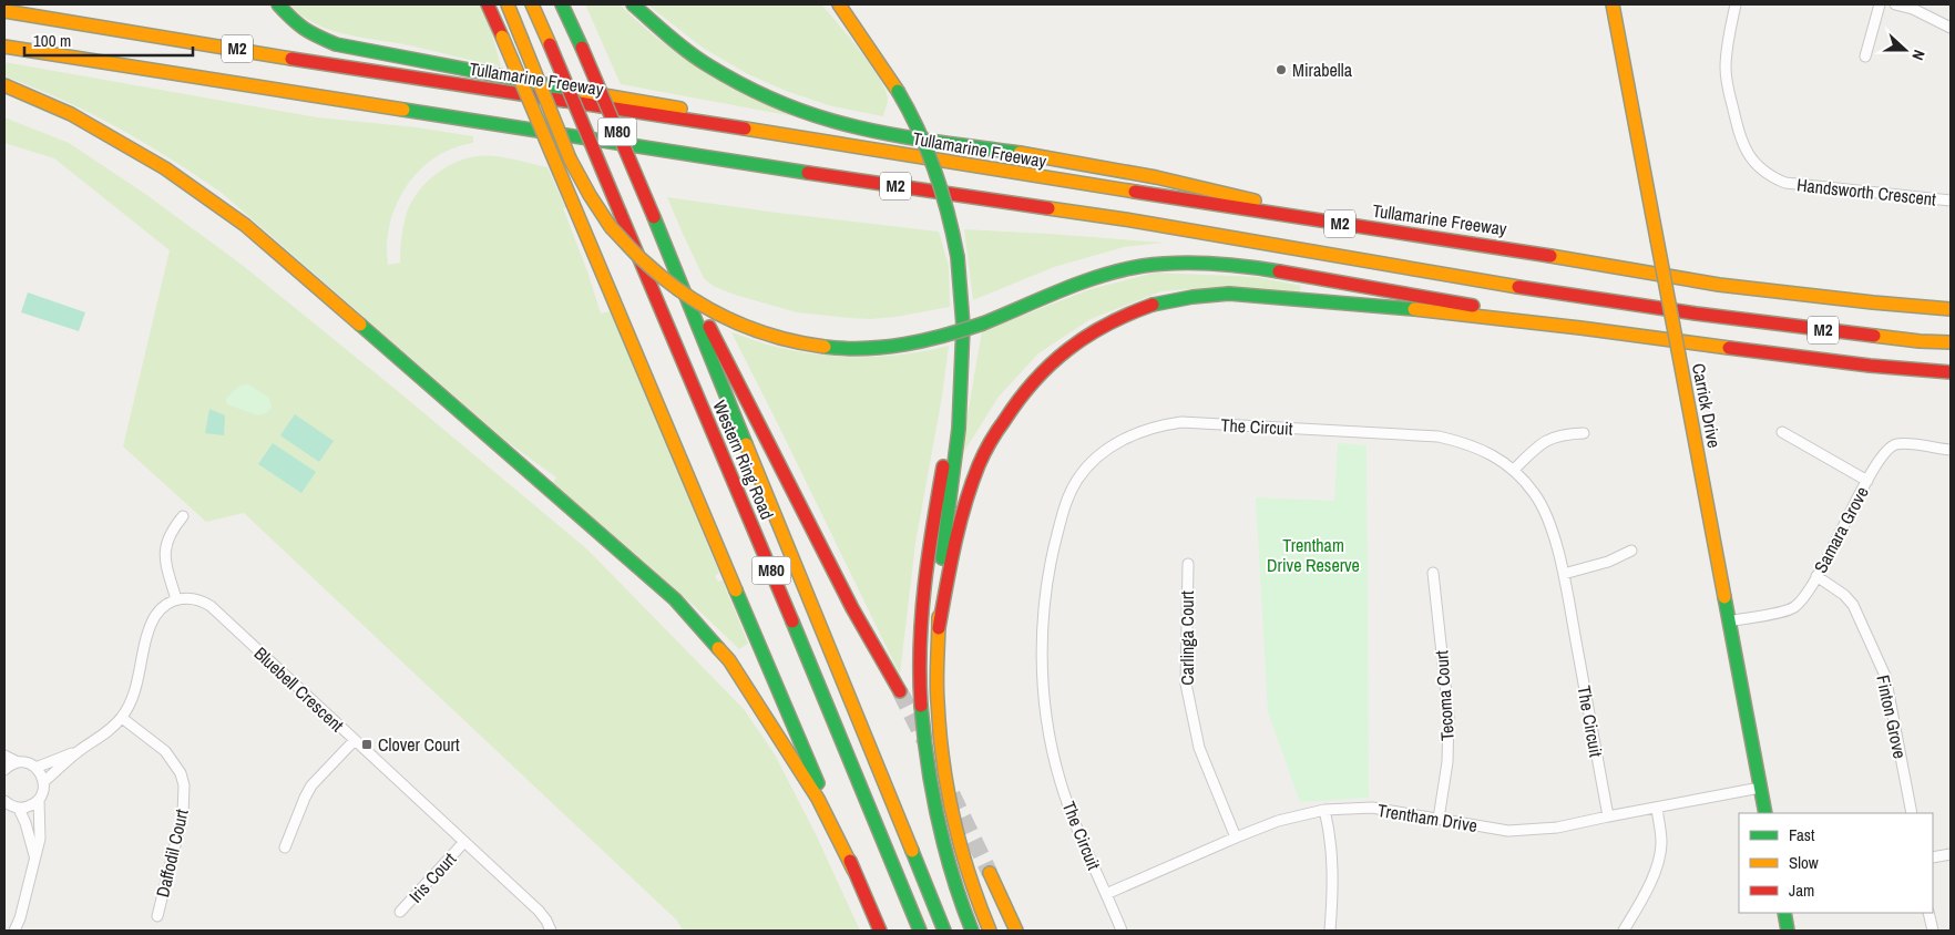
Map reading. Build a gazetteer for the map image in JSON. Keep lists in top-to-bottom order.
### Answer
{
  "streets": {
    "main road": [
      "M2",
      "Tullamarine Freeway",
      "M80",
      "Carrick Drive",
      "Western Ring Road"
    ],
    "street": [
      "Handsworth Crescent",
      "The Circuit",
      "Samara Grove",
      "Carlinga Court",
      "Bluebell Crescent",
      "Tecoma Court",
      "Finton Grove",
      "Trentham Drive",
      "Daffodil Court",
      "Iris Court"
    ]
  },
  "crossings": [
    ["Carrick Drive", "Samara Grove"],
    ["Carrick Drive", "Trentham Drive"],
    ["The Circuit", "Trentham Drive"],
    ["Samara Grove", "Finton Grove"],
    ["Carlinga Court", "Trentham Drive"],
    ["Bluebell Crescent", "Iris Court"],
    ["Tecoma Court", "Trentham Drive"]
  ],
  "parks": ["Trentham Drive Reserve"],
  "places": {
    "other": ["Mirabella"],
    "transit": ["Clover Court"]
  },
  "legend": ["Fast", "Slow", "Jam"],
  "scale_bar": "100 m",
  "north": "right"
}
